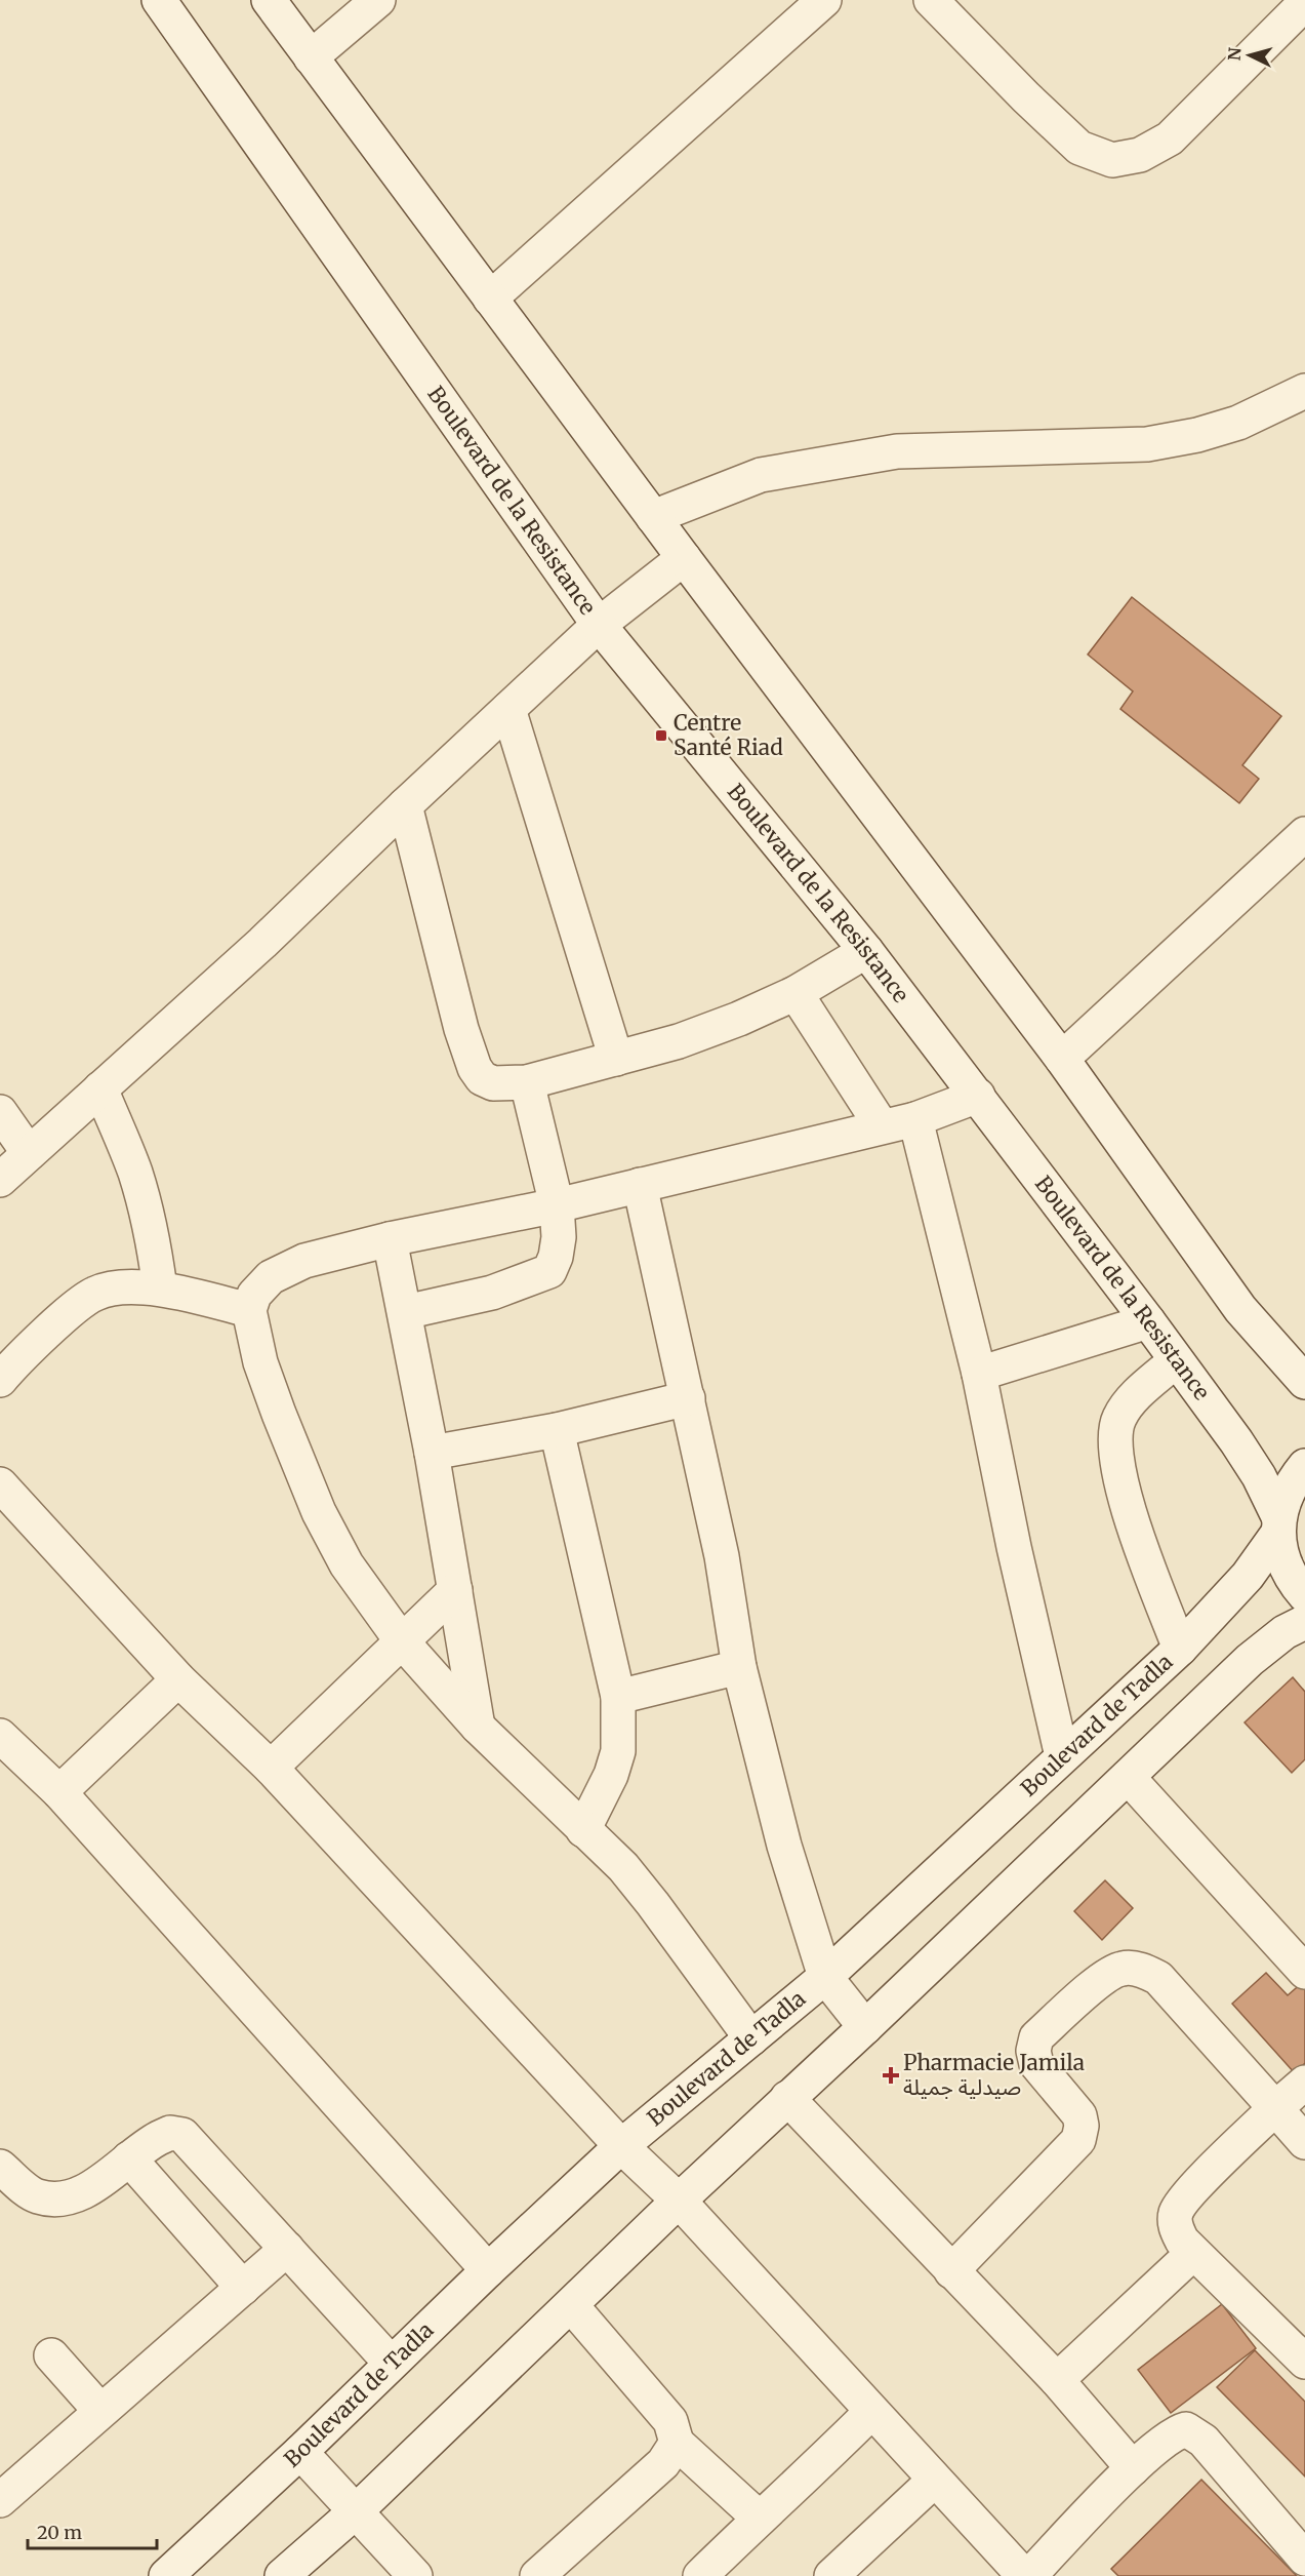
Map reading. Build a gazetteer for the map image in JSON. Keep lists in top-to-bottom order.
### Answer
{
  "streets": {
    "street": ["Boulevard de la Resistance", "Boulevard de Tadla"]
  },
  "crossings": [
    ["Boulevard de la Resistance", "Boulevard de Tadla"]
  ],
  "places": {
    "transit": ["Centre Santé Riad"],
    "health": ["Pharmacie Jamila صيدلية جميلة"]
  },
  "scale_bar": "20 m",
  "north": "left"
}
